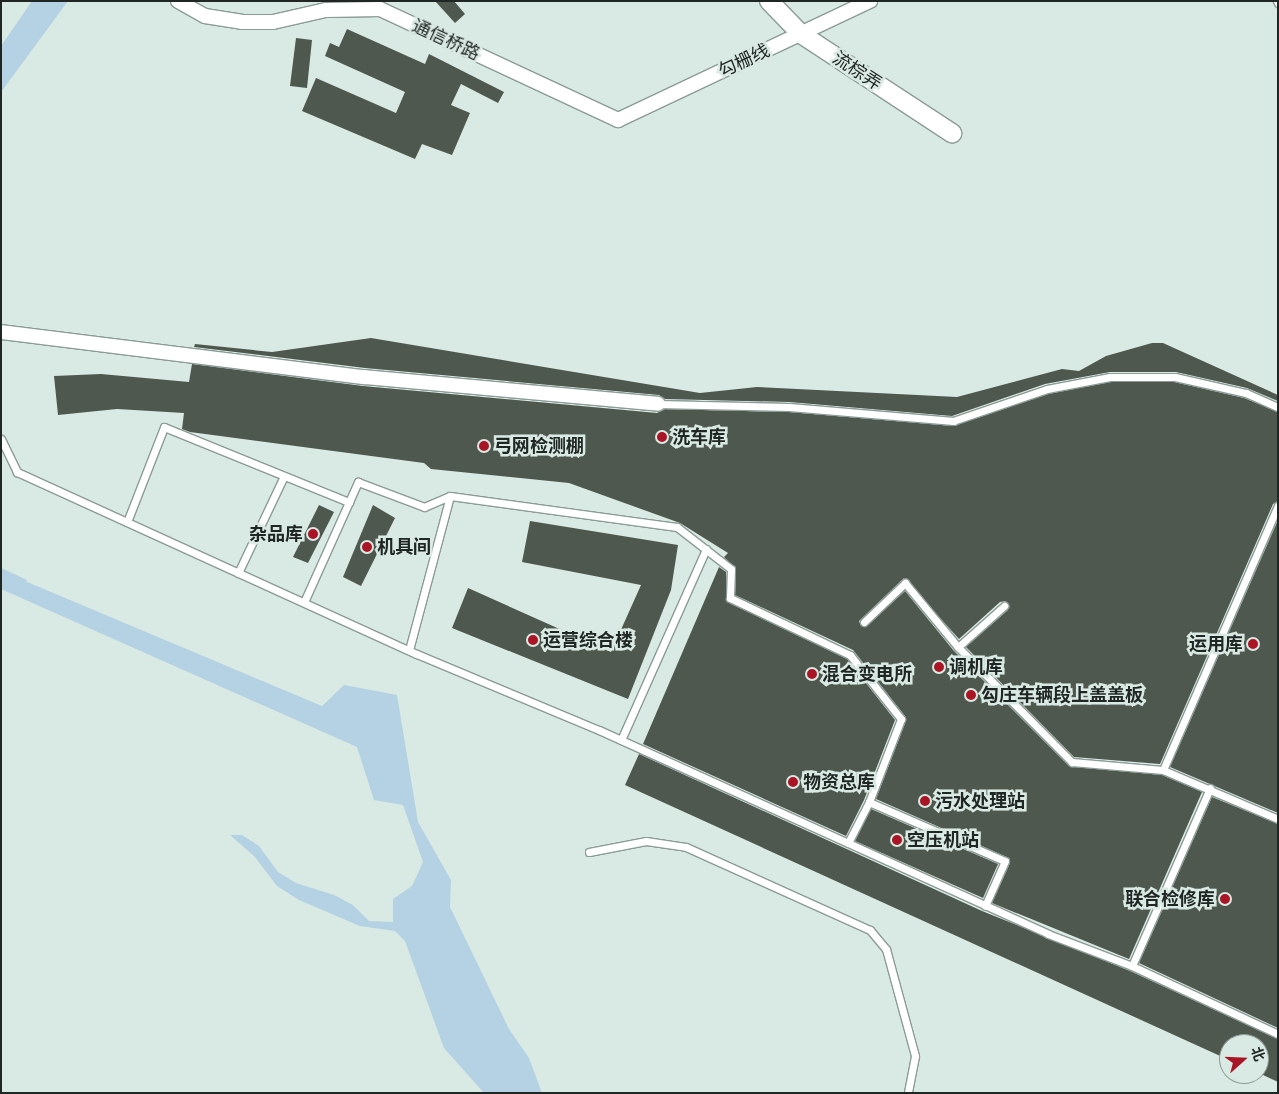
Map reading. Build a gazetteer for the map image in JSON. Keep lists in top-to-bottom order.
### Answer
{
  "streets": {
    "street": ["通信桥路", "勾栅线", "流棕弄"]
  },
  "crossings": [
    ["通信桥路", "勾栅线"],
    ["勾栅线", "流棕弄"]
  ],
  "places": [
    "洗车库",
    "弓网检测棚",
    "杂品库",
    "机具间",
    "运营综合楼",
    "运用库",
    "调机库",
    "混合变电所",
    "勾庄车辆段上盖盖板",
    "物资总库",
    "污水处理站",
    "空压机站",
    "联合检修库"
  ],
  "north": "right"
}
